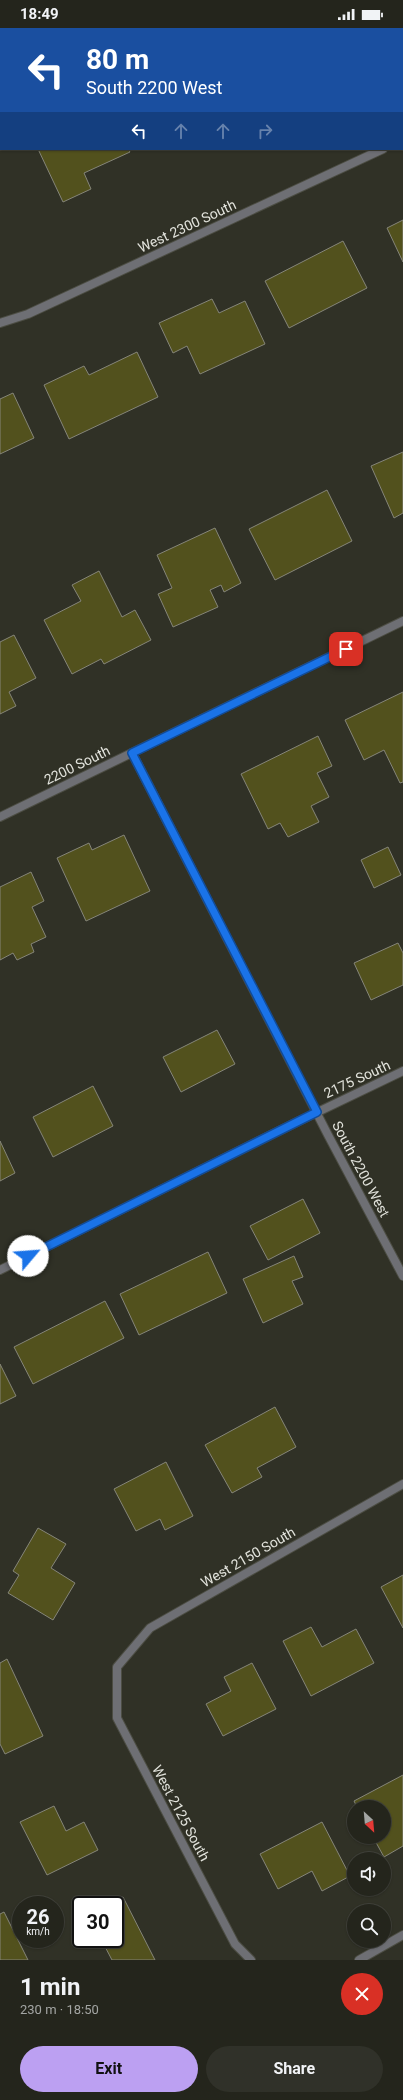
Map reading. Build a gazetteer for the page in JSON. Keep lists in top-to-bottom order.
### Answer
{
  "streets": {
    "street": [
      "West 2300 South",
      "2200 South",
      "2175 South",
      "South 2200 West",
      "West 2150 South",
      "West 2125 South"
    ]
  },
  "crossings": [
    ["2200 South", "South 2200 West"],
    ["2175 South", "South 2200 West"],
    ["West 2150 South", "West 2125 South"]
  ],
  "north": "bottom right",
  "page": {
    "status": "18:49",
    "turn": ["80 m", "South 2200 West"],
    "speed": "26 km/h",
    "limit": "30",
    "heading": ["1 min", "230 m · 18:50"],
    "buttons": ["Exit", "Share"]
  }
}
